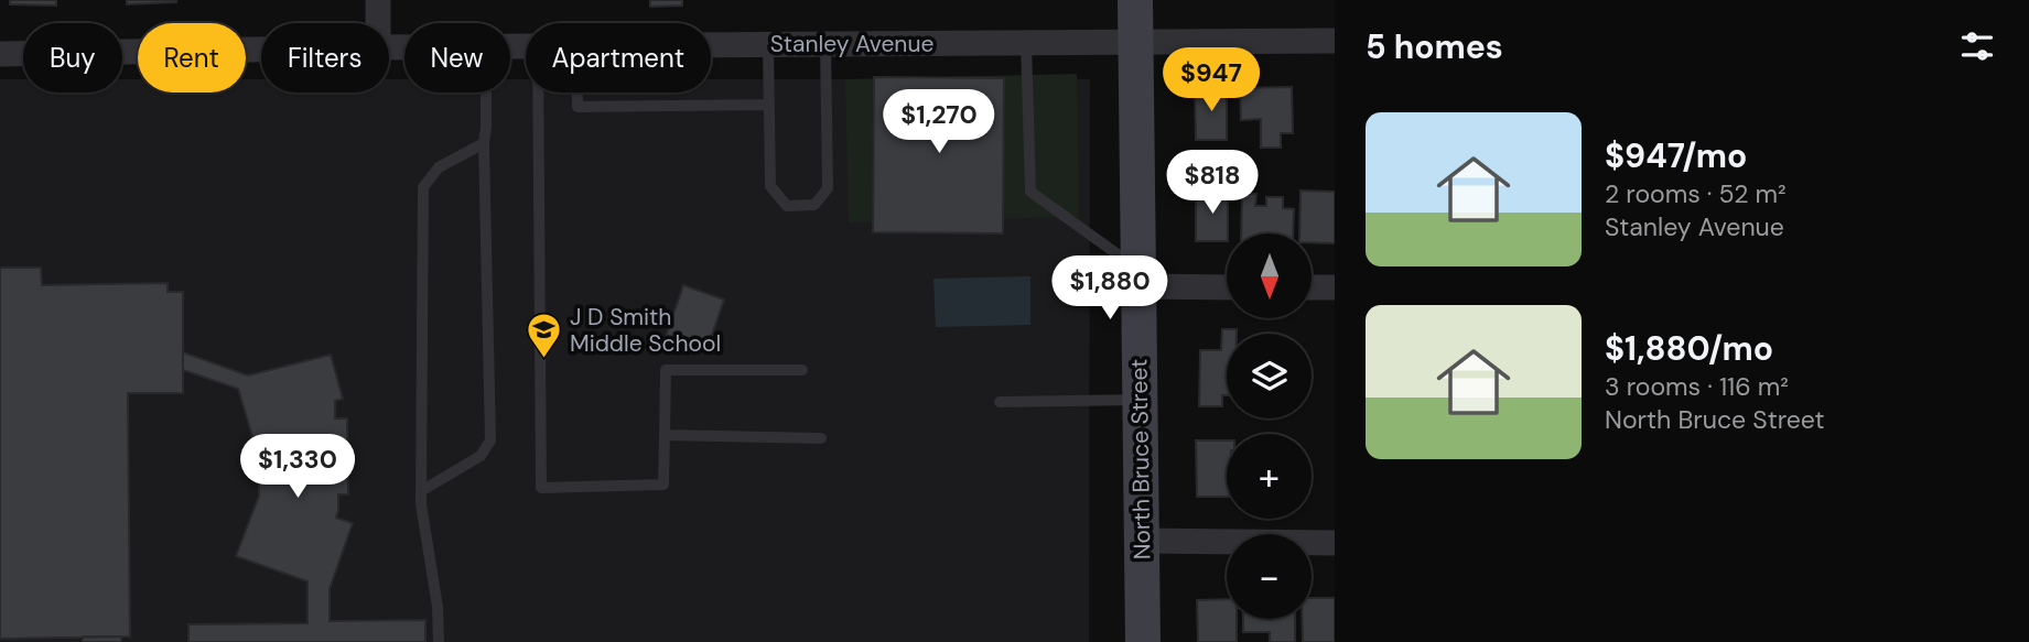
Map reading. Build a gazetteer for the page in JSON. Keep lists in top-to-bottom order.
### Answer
{
  "streets": {
    "street": ["Stanley Avenue", "North Bruce Street"]
  },
  "crossings": [
    ["Stanley Avenue", "North Bruce Street"]
  ],
  "places": {
    "school or university": ["J D Smith Middle School"]
  },
  "north": "bottom",
  "page": {
    "heading": "5 homes",
    "chip": [
      "Buy",
      "Rent",
      "Filters",
      "New",
      "Apartment"
    ],
    "price": [
      "$947",
      "$1,270",
      "$818",
      "$1,880",
      "$1,330"
    ],
    "list": [
      {
        "name": "$947/mo",
        "note": "2 rooms · 52 m² · Stanley Avenue"
      },
      {
        "name": "$1,880/mo",
        "note": "3 rooms · 116 m² · North Bruce Street"
      }
    ],
    "map_buttons": ["+", "−"]
  }
}
